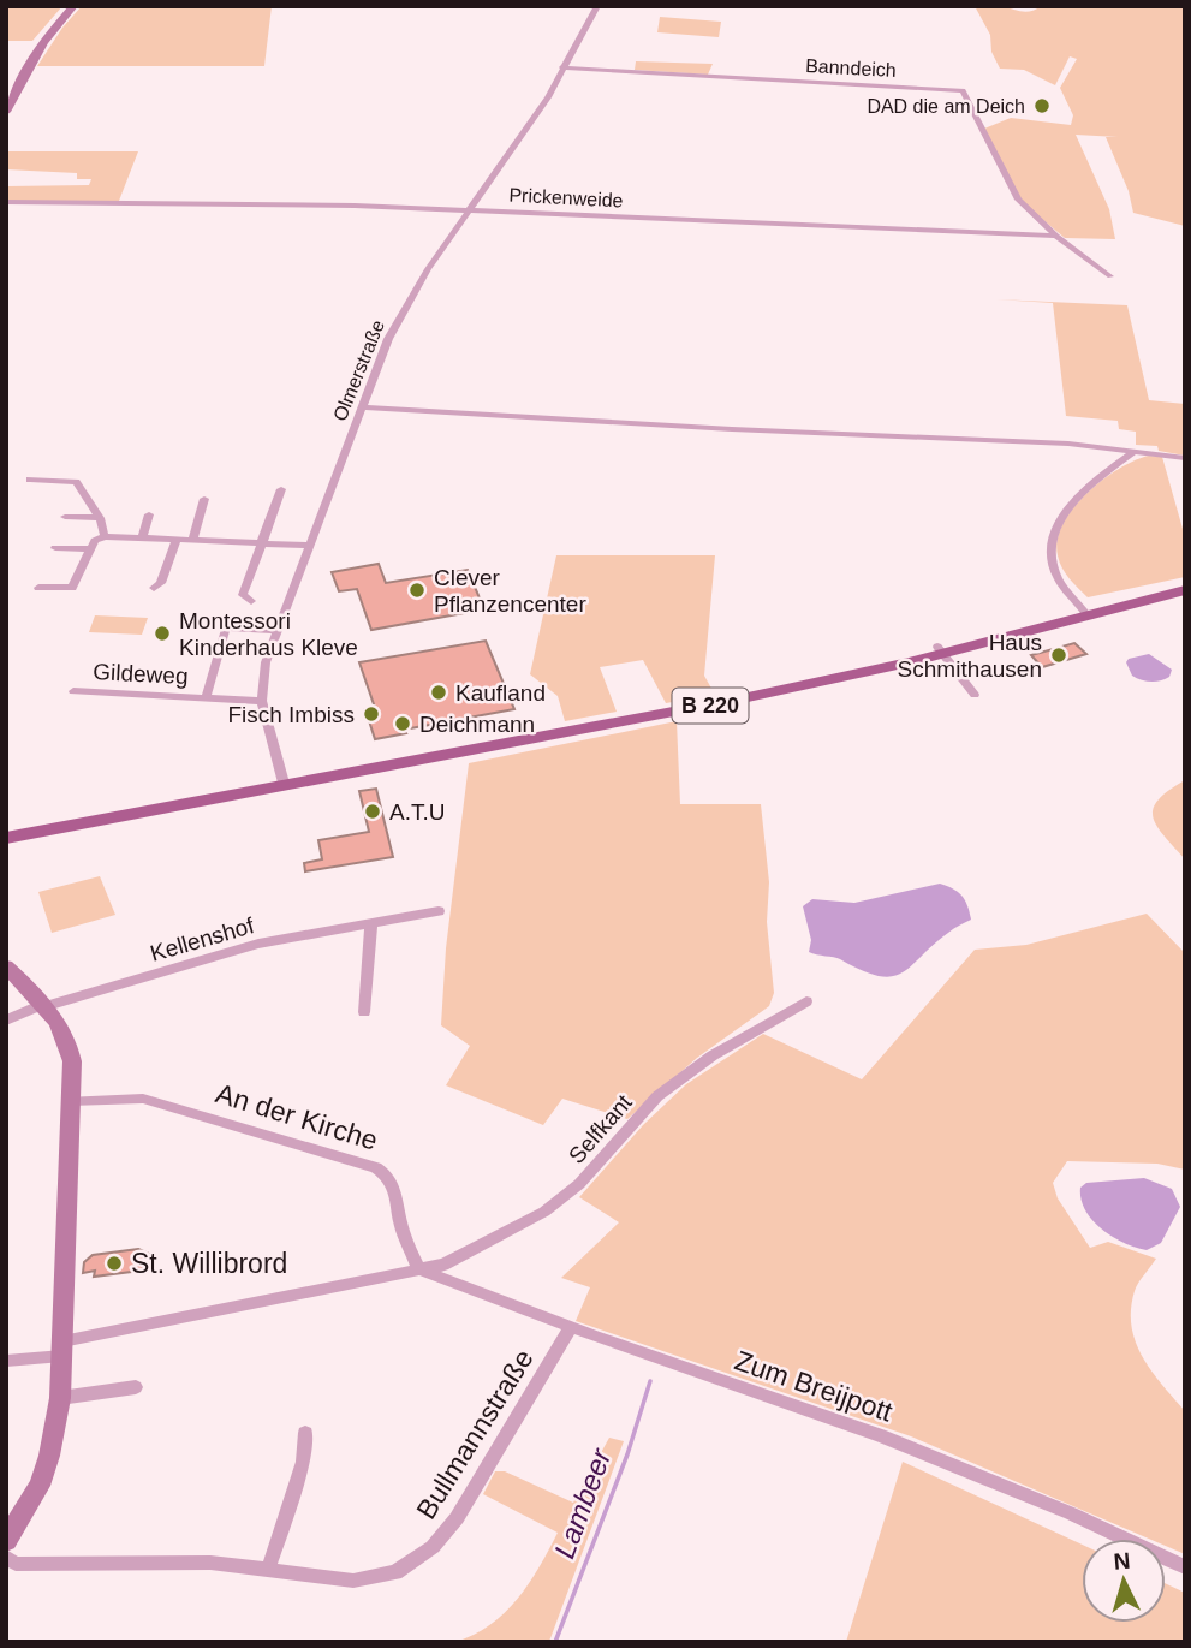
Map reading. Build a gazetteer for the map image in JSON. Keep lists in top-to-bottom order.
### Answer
{
  "streets": {
    "main road": ["B 220"],
    "street": [
      "Banndeich",
      "Prickenweide",
      "Olmerstraße",
      "Gildeweg",
      "Kellenshof",
      "An der Kirche",
      "Selfkant",
      "Zum Breijpott",
      "Bullmannstraße"
    ]
  },
  "crossings": [
    ["Banndeich", "Prickenweide"],
    ["Banndeich", "Olmerstraße"],
    ["Prickenweide", "Olmerstraße"],
    ["Olmerstraße", "Gildeweg"],
    ["Olmerstraße", "B 220"],
    ["An der Kirche", "Selfkant"],
    ["An der Kirche", "Zum Breijpott"],
    ["Selfkant", "Zum Breijpott"],
    ["Zum Breijpott", "Bullmannstraße"]
  ],
  "water": ["Lambeer"],
  "places": [
    "DAD die am Deich",
    "Clever Pflanzencenter",
    "Montessori Kinderhaus Kleve",
    "Haus Schmithausen",
    "Kaufland",
    "Fisch Imbiss",
    "Deichmann",
    "A.T.U",
    "St. Willibrord"
  ],
  "north": "top"
}
